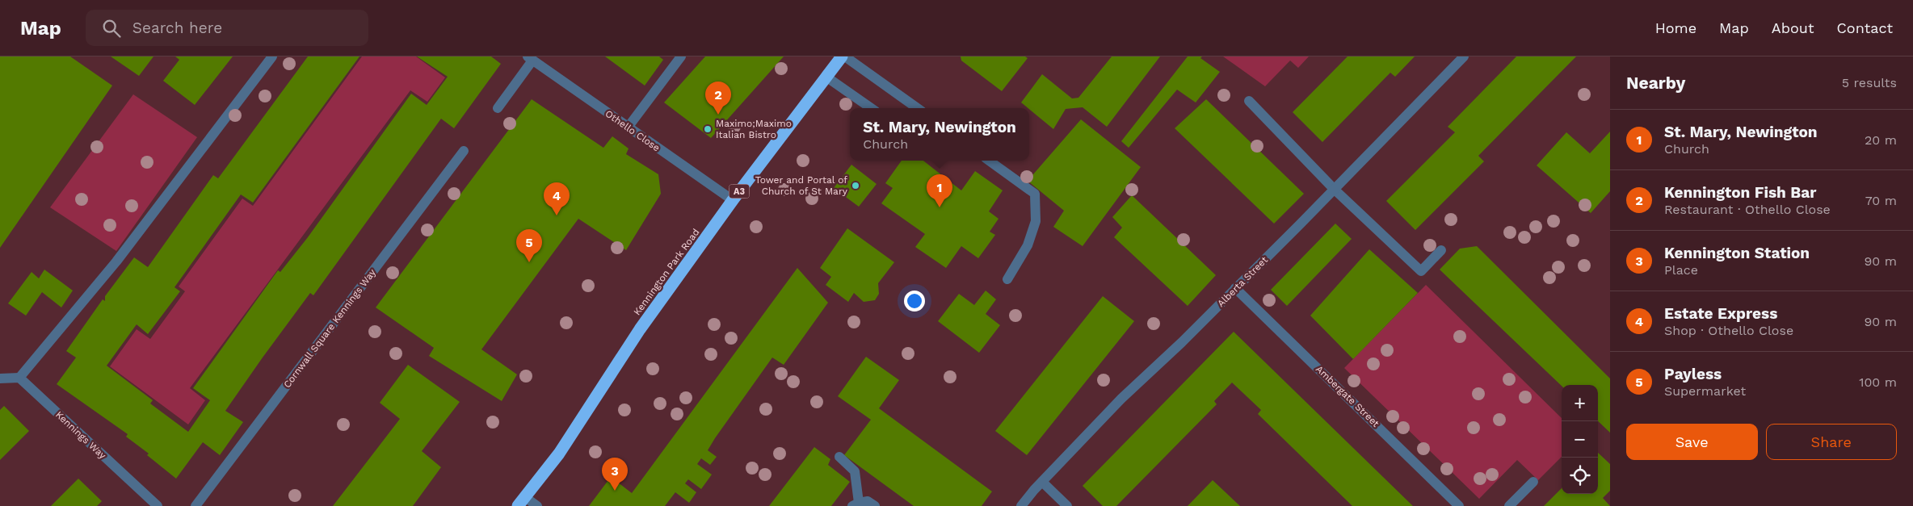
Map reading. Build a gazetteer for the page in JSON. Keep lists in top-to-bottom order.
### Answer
{
  "streets": {
    "highway": ["A3", "Kennington Park Road"],
    "street": [
      "Othello Close",
      "Alberta Street",
      "Cornwall Square Kennings Way",
      "Ambergate Street",
      "Kennings Way"
    ]
  },
  "crossings": [
    ["Othello Close", "Kennington Park Road"],
    ["Alberta Street", "Ambergate Street"]
  ],
  "places": ["Maximo;Maximo Italian Bistro", "Tower and Portal of Church of St Mary"],
  "page": {
    "header": "Map",
    "search": "Search here",
    "nav": [
      "Home",
      "Map",
      "About",
      "Contact"
    ],
    "heading": ["Nearby", "5 results"],
    "pins": [
      "2",
      "1",
      "4",
      "5",
      "3"
    ],
    "popup": ["St. Mary, Newington", "Church"],
    "list": [
      {
        "mark": "1",
        "name": "St. Mary, Newington",
        "note": "Church",
        "value": "20 m"
      },
      {
        "mark": "2",
        "name": "Kennington Fish Bar",
        "note": "Restaurant · Othello Close",
        "value": "70 m"
      },
      {
        "mark": "3",
        "name": "Kennington Station",
        "note": "Place",
        "value": "90 m"
      },
      {
        "mark": "4",
        "name": "Estate Express",
        "note": "Shop · Othello Close",
        "value": "90 m"
      },
      {
        "mark": "5",
        "name": "Payless",
        "note": "Supermarket",
        "value": "100 m"
      }
    ],
    "map_buttons": ["+", "−"],
    "buttons": ["Save", "Share"]
  }
}
